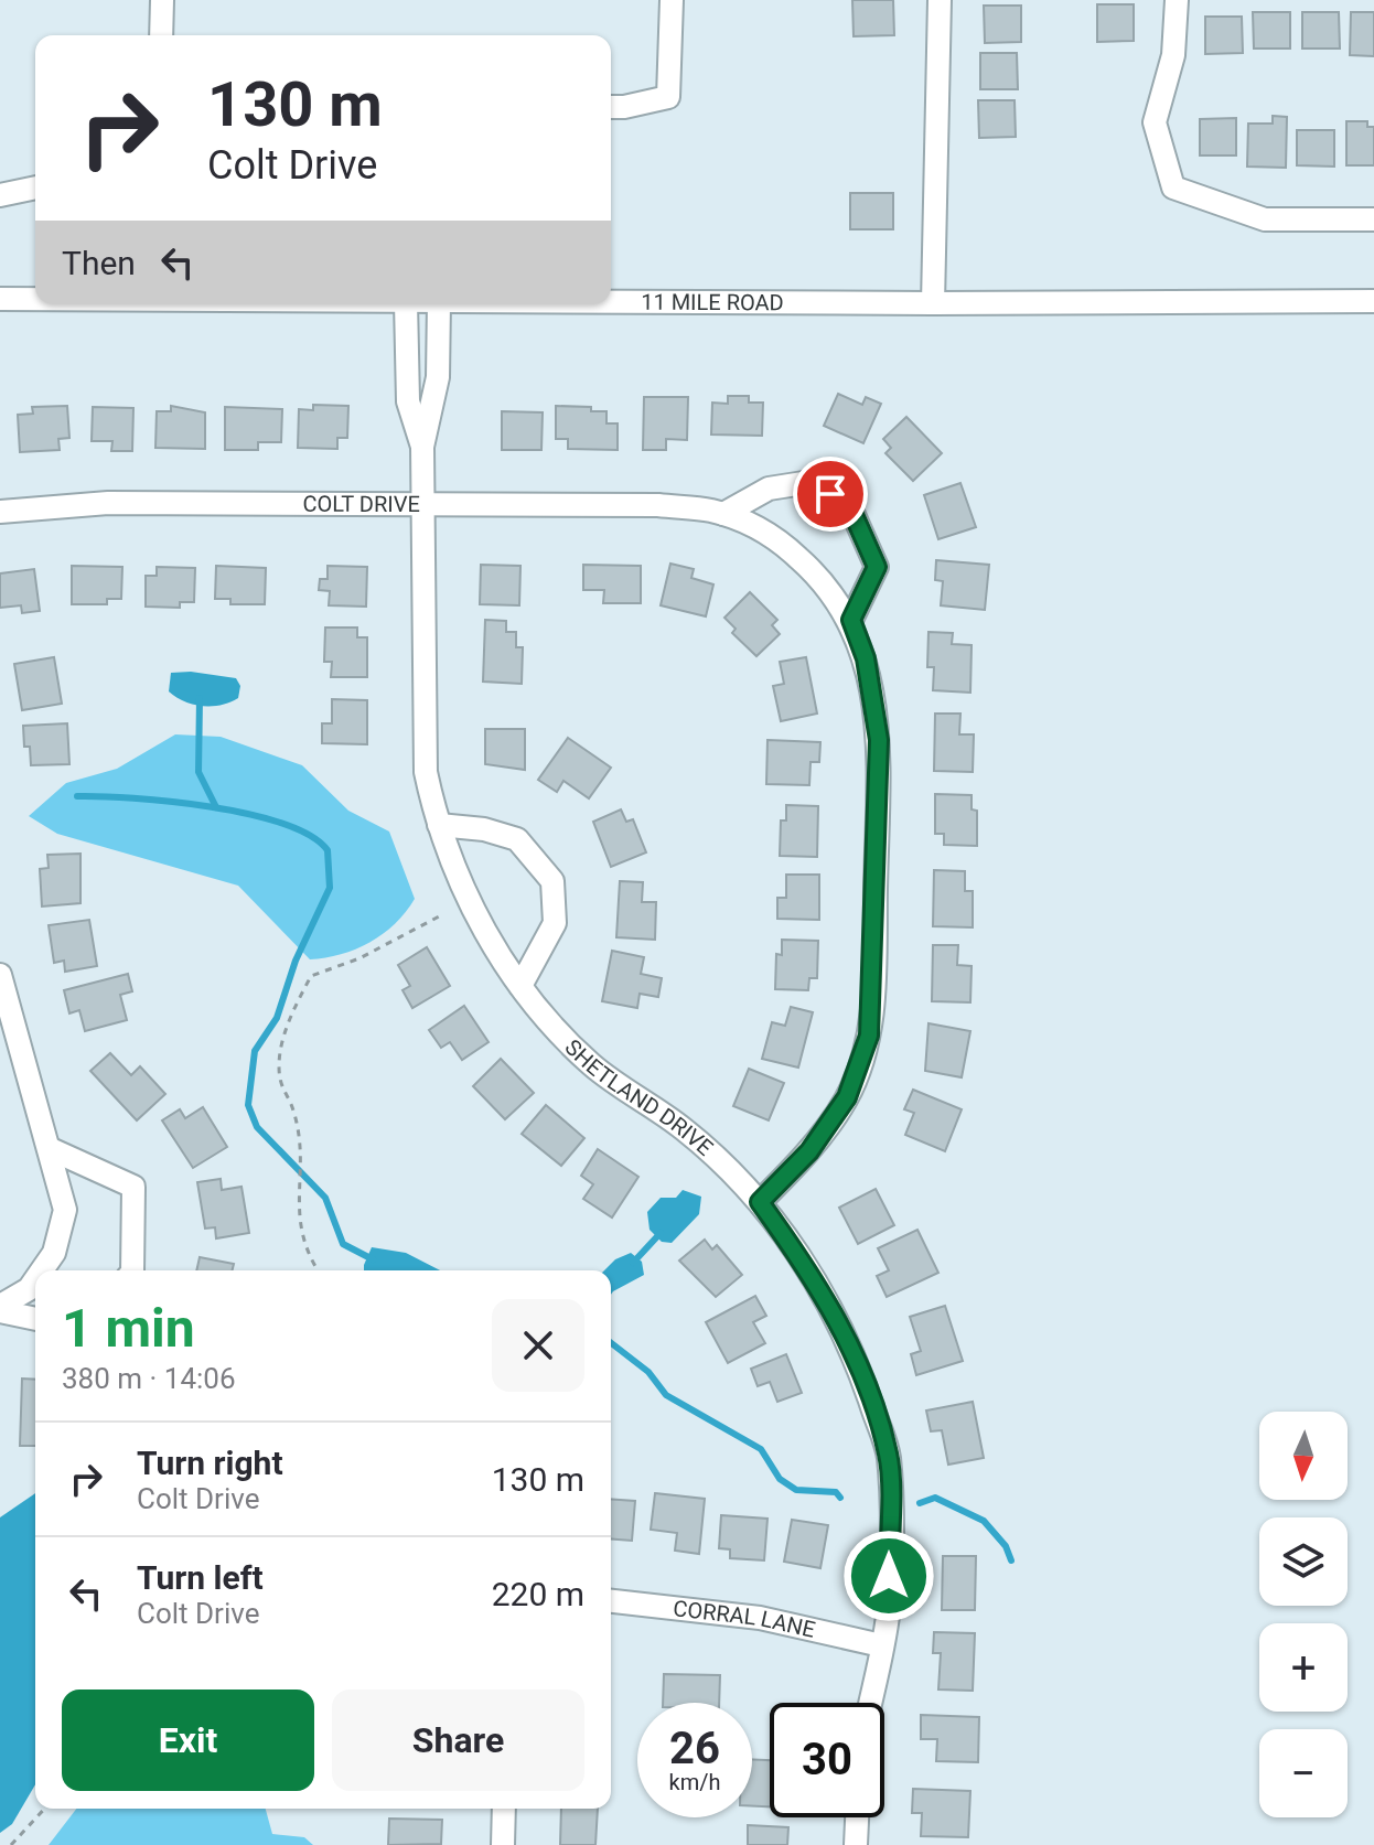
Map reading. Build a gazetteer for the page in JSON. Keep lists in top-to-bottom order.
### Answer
{
  "streets": {
    "street": [
      "11 MILE ROAD",
      "COLT DRIVE",
      "SHETLAND DRIVE",
      "CORRAL LANE"
    ]
  },
  "crossings": [
    ["COLT DRIVE", "SHETLAND DRIVE"],
    ["SHETLAND DRIVE", "CORRAL LANE"]
  ],
  "north": "bottom",
  "page": {
    "turn": ["130 m", "Colt Drive"],
    "then": "Then",
    "heading": ["1 min", "380 m · 14:06"],
    "map_buttons": ["+", "−"],
    "list": [
      {
        "name": "Turn right",
        "note": "Colt Drive",
        "value": "130 m"
      },
      {
        "name": "Turn left",
        "note": "Colt Drive",
        "value": "220 m"
      }
    ],
    "buttons": ["Exit", "Share"],
    "speed": "26 km/h",
    "limit": "30"
  }
}
